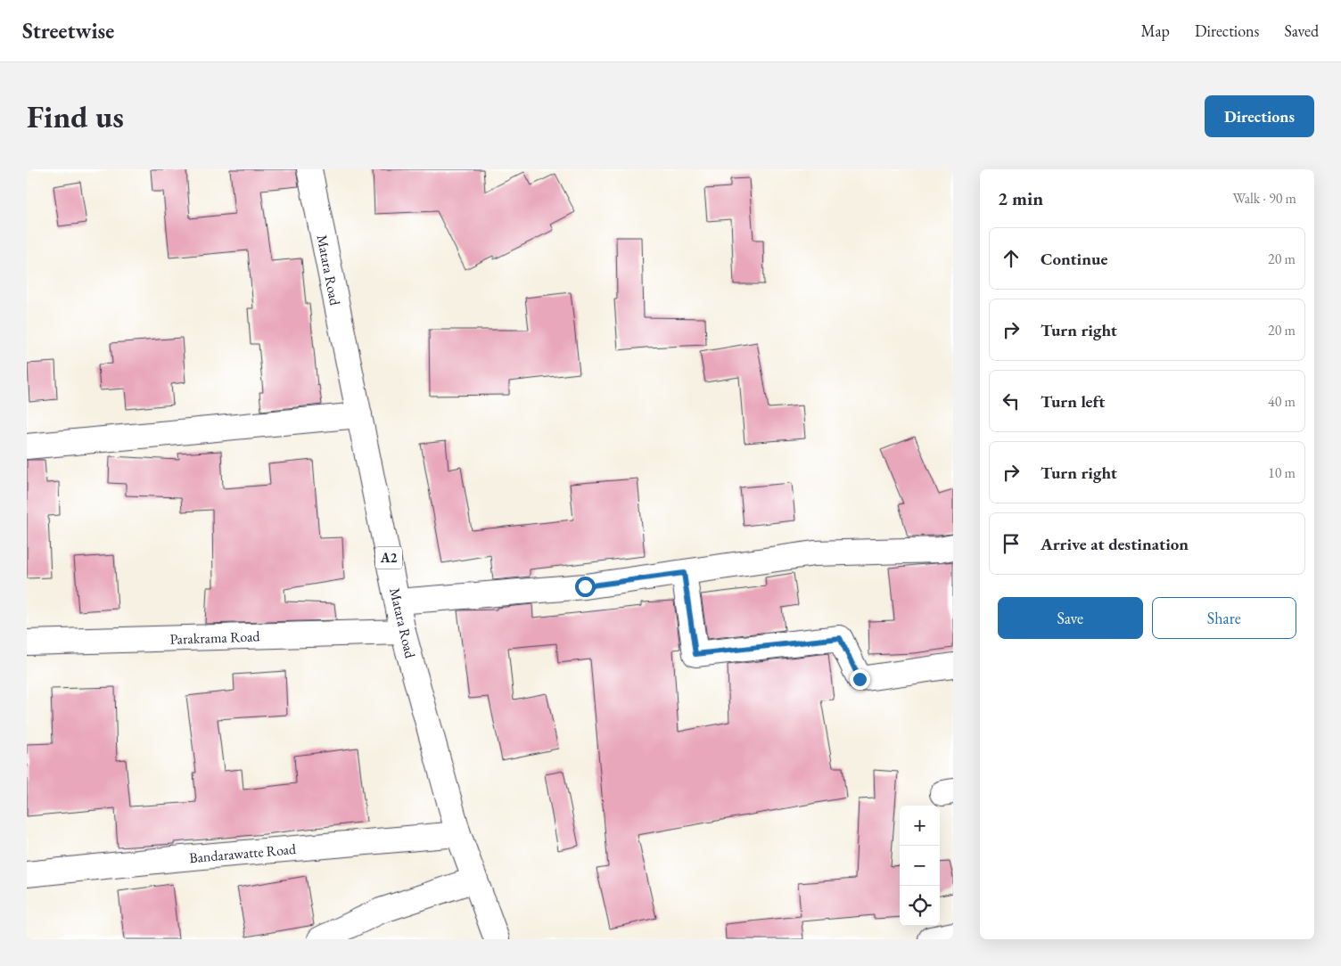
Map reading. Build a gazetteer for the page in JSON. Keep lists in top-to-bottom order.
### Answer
{
  "streets": {
    "main road": [
      "Matara Road",
      "A2",
      "Parakrama Road",
      "Bandarawatte Road"
    ]
  },
  "crossings": [
    ["Matara Road", "Parakrama Road"],
    ["Matara Road", "Bandarawatte Road"]
  ],
  "page": {
    "header": "Streetwise",
    "nav": ["Map", "Directions", "Saved"],
    "buttons": [
      "Directions",
      ["Save", "Share"]
    ],
    "title": "Find us",
    "heading": ["2 min", "Walk · 90 m"],
    "list": [
      ["Continue", "20 m"],
      ["Turn right", "20 m"],
      ["Turn left", "40 m"],
      ["Turn right", "10 m"],
      "Arrive at destination"
    ],
    "map_buttons": ["+", "−"]
  }
}
